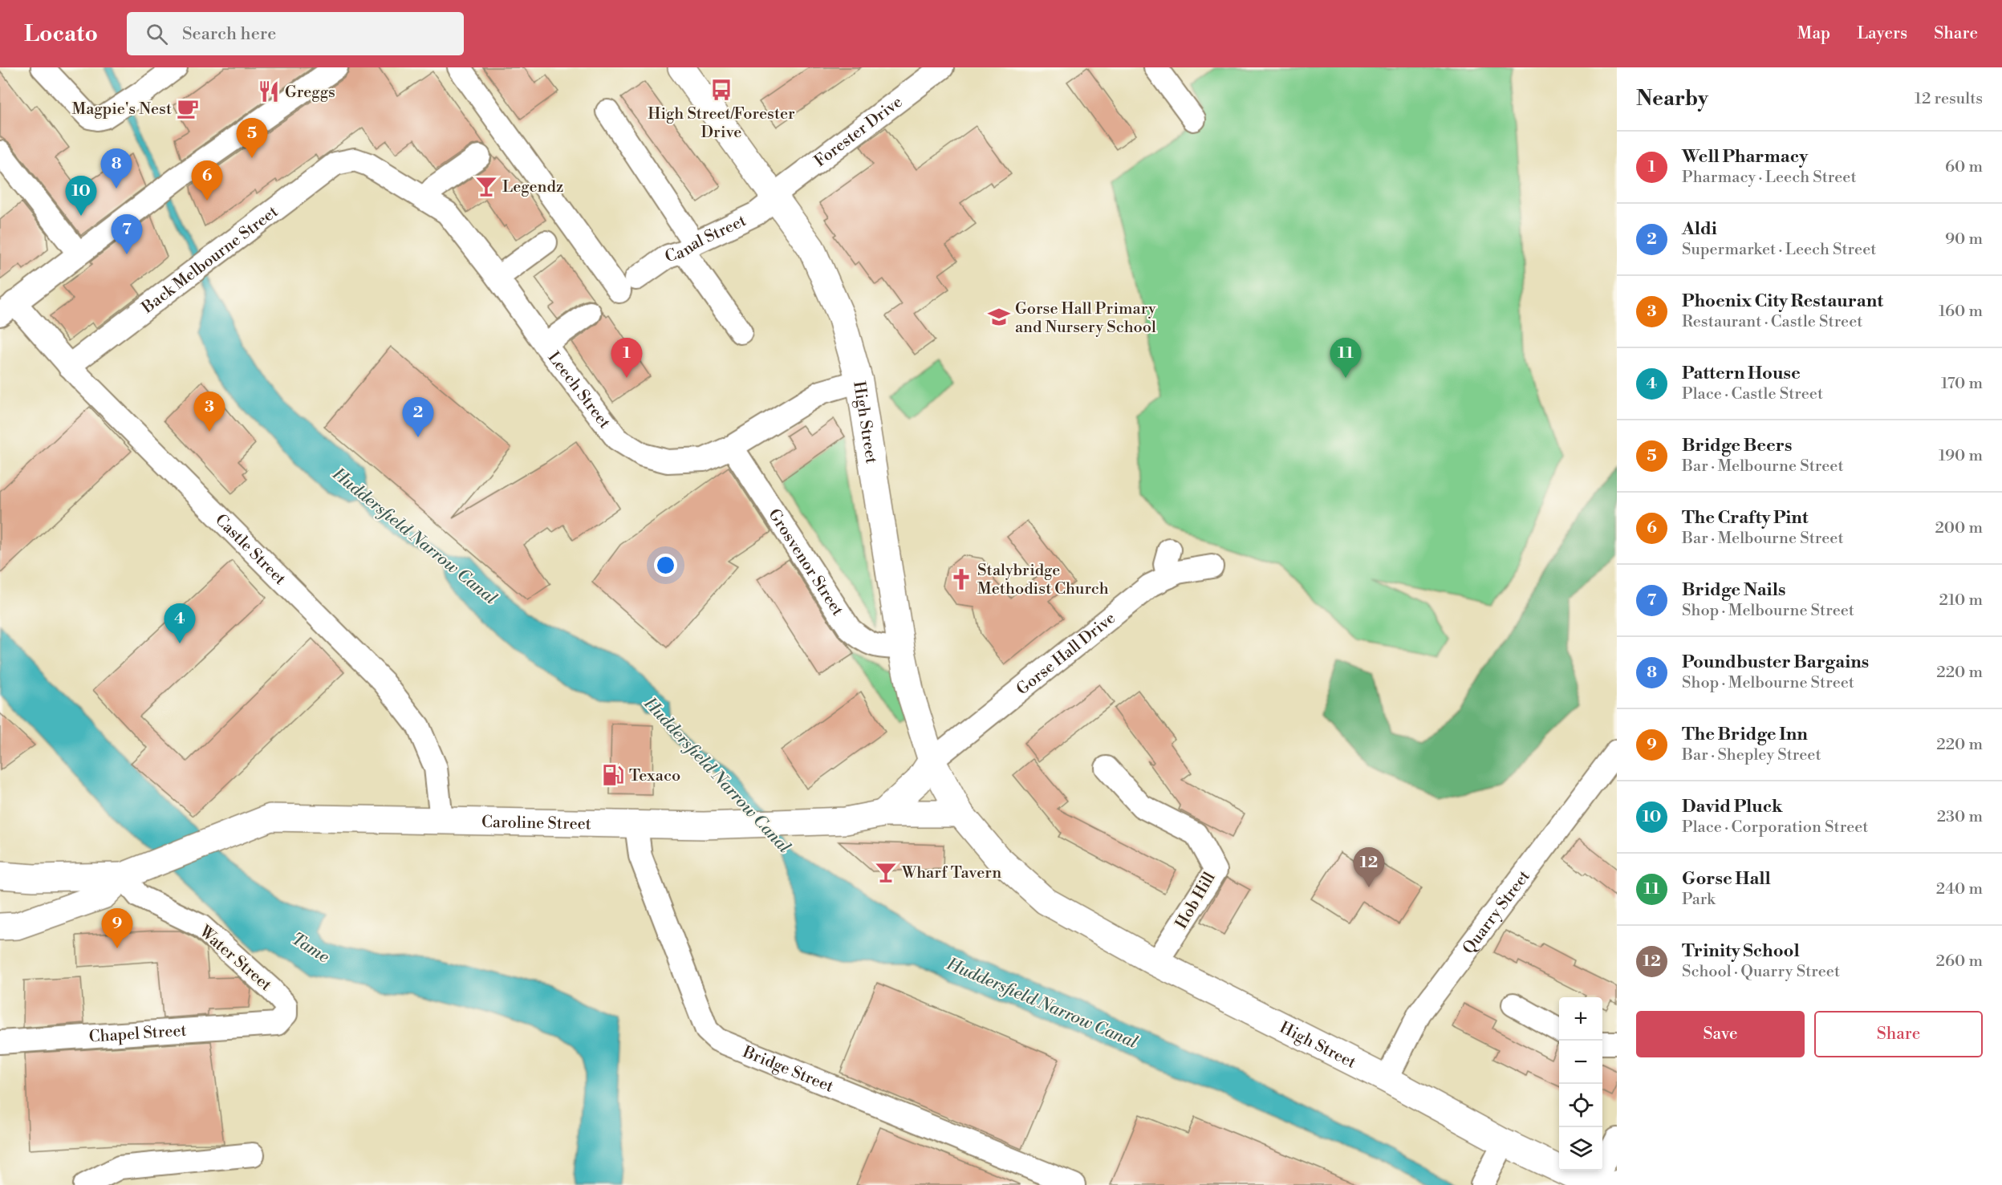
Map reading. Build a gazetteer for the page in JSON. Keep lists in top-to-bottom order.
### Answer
{
  "streets": {
    "main road": ["High Street", "Caroline Street"],
    "street": [
      "Forester Drive",
      "Canal Street",
      "Back Melbourne Street",
      "Leech Street",
      "Castle Street",
      "Grosvenor Street",
      "Gorse Hall Drive",
      "Hob Hill",
      "Quarry Street",
      "Water Street",
      "Chapel Street",
      "Bridge Street"
    ]
  },
  "crossings": [
    ["Forester Drive", "Canal Street"],
    ["Forester Drive", "High Street"],
    ["Canal Street", "High Street"],
    ["Back Melbourne Street", "Leech Street"],
    ["Back Melbourne Street", "Castle Street"],
    ["Leech Street", "High Street"],
    ["Leech Street", "Grosvenor Street"],
    ["High Street", "Grosvenor Street"],
    ["High Street", "Gorse Hall Drive"],
    ["High Street", "Caroline Street"],
    ["High Street", "Hob Hill"],
    ["High Street", "Quarry Street"],
    ["Castle Street", "Caroline Street"],
    ["Caroline Street", "Water Street"],
    ["Caroline Street", "Bridge Street"],
    ["Water Street", "Chapel Street"]
  ],
  "water": ["Huddersfield Narrow Canal", "Tame"],
  "places": {
    "bus stop": ["High Street/Forester Drive"],
    "restaurant": ["Greggs"],
    "cafe": ["Magpie's Nest"],
    "bar": ["Legendz", "Wharf Tavern"],
    "school or university": ["Gorse Hall Primary and Nursery School"],
    "church": ["Stalybridge Methodist Church"],
    "fuel station": ["Texaco"]
  },
  "page": {
    "header": "Locato",
    "search": "Search here",
    "nav": ["Map", "Layers", "Share"],
    "heading": ["Nearby", "12 results"],
    "pins": [
      "5",
      "8",
      "6",
      "10",
      "7",
      "1",
      "11",
      "3",
      "2",
      "4",
      "12",
      "9"
    ],
    "list": [
      {
        "mark": "1",
        "name": "Well Pharmacy",
        "note": "Pharmacy · Leech Street",
        "value": "60 m"
      },
      {
        "mark": "2",
        "name": "Aldi",
        "note": "Supermarket · Leech Street",
        "value": "90 m"
      },
      {
        "mark": "3",
        "name": "Phoenix City Restaurant",
        "note": "Restaurant · Castle Street",
        "value": "160 m"
      },
      {
        "mark": "4",
        "name": "Pattern House",
        "note": "Place · Castle Street",
        "value": "170 m"
      },
      {
        "mark": "5",
        "name": "Bridge Beers",
        "note": "Bar · Melbourne Street",
        "value": "190 m"
      },
      {
        "mark": "6",
        "name": "The Crafty Pint",
        "note": "Bar · Melbourne Street",
        "value": "200 m"
      },
      {
        "mark": "7",
        "name": "Bridge Nails",
        "note": "Shop · Melbourne Street",
        "value": "210 m"
      },
      {
        "mark": "8",
        "name": "Poundbuster Bargains",
        "note": "Shop · Melbourne Street",
        "value": "220 m"
      },
      {
        "mark": "9",
        "name": "The Bridge Inn",
        "note": "Bar · Shepley Street",
        "value": "220 m"
      },
      {
        "mark": "10",
        "name": "David Pluck",
        "note": "Place · Corporation Street",
        "value": "230 m"
      },
      {
        "mark": "11",
        "name": "Gorse Hall",
        "note": "Park",
        "value": "240 m"
      },
      {
        "mark": "12",
        "name": "Trinity School",
        "note": "School · Quarry Street",
        "value": "260 m"
      }
    ],
    "buttons": ["Save", "Share"],
    "map_buttons": ["+", "−"]
  }
}
